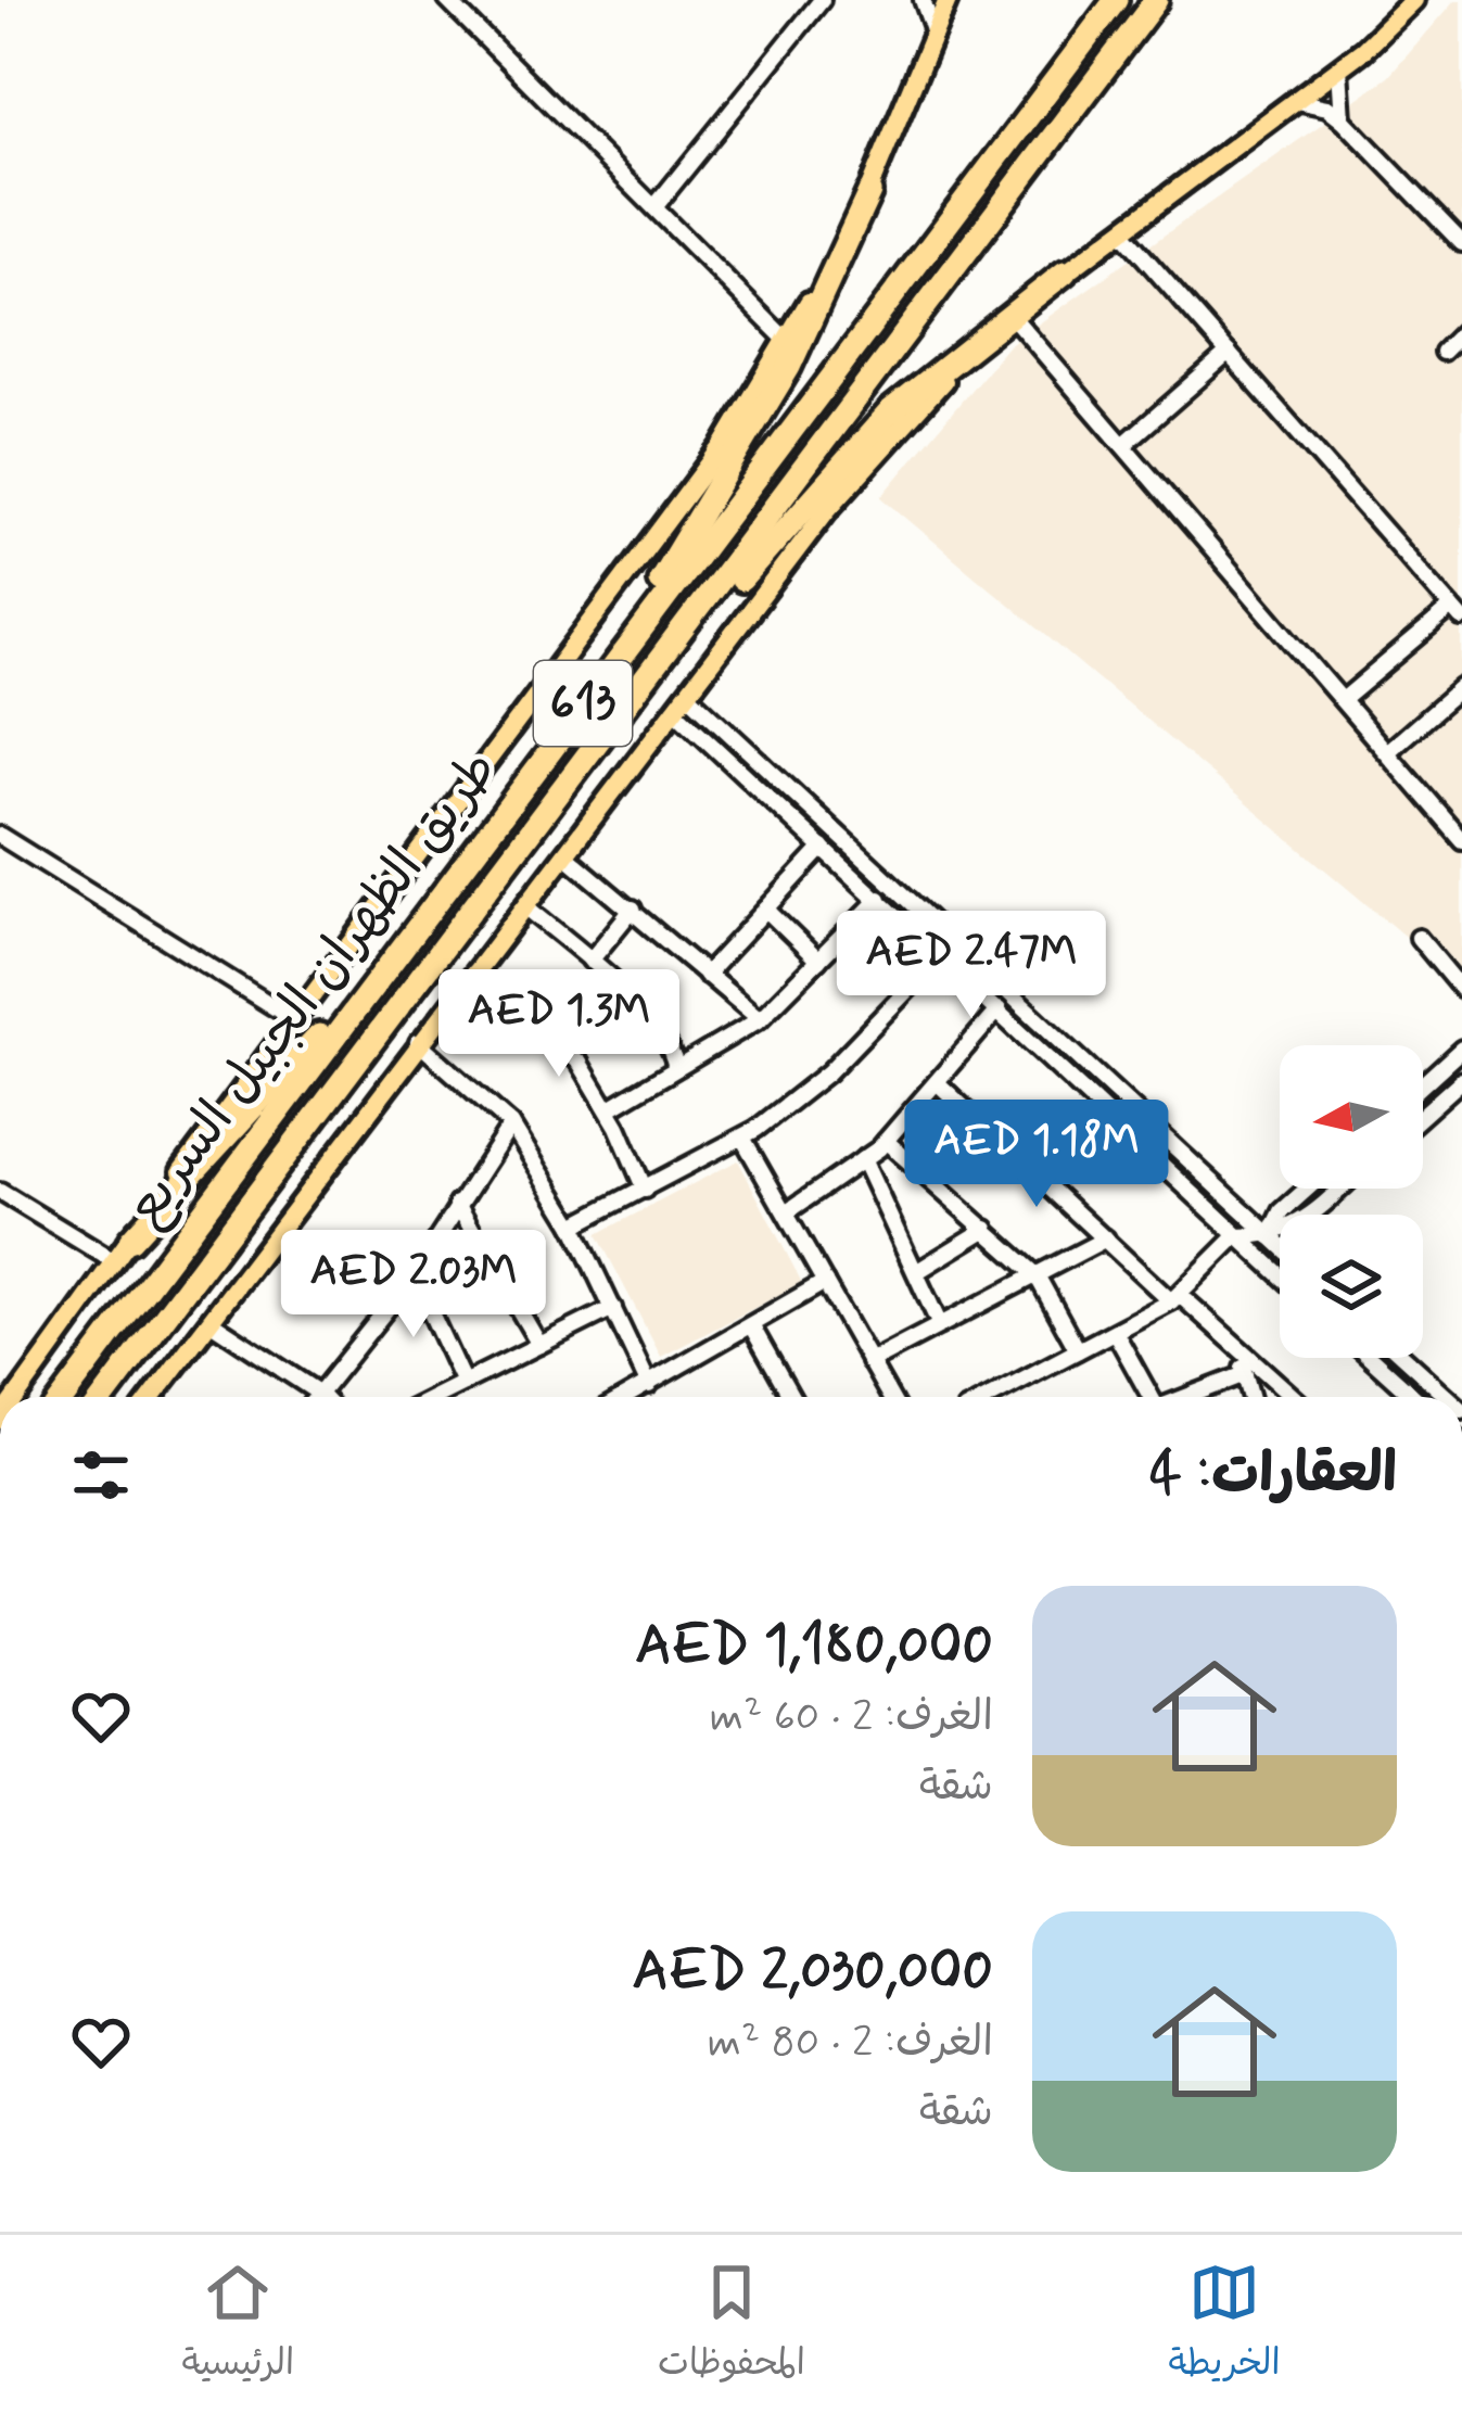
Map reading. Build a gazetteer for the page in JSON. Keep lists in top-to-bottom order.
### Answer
{
  "streets": {
    "highway": ["613", "طريق الظهران الجبيل السريع"]
  },
  "north": "left",
  "page": {
    "price": [
      "AED 2.47M",
      "AED 1.3M",
      "AED 1.18M",
      "AED 2.03M"
    ],
    "heading": "العقارات: 4",
    "list": [
      {
        "name": "AED 1,180,000",
        "note": "الغرف: 2 · 60 m² · شقة"
      },
      {
        "name": "AED 2,030,000",
        "note": "الغرف: 2 · 80 m² · شقة"
      }
    ],
    "tabs": ["الخريطة", "المحفوظات", "الرئيسية"]
  }
}
